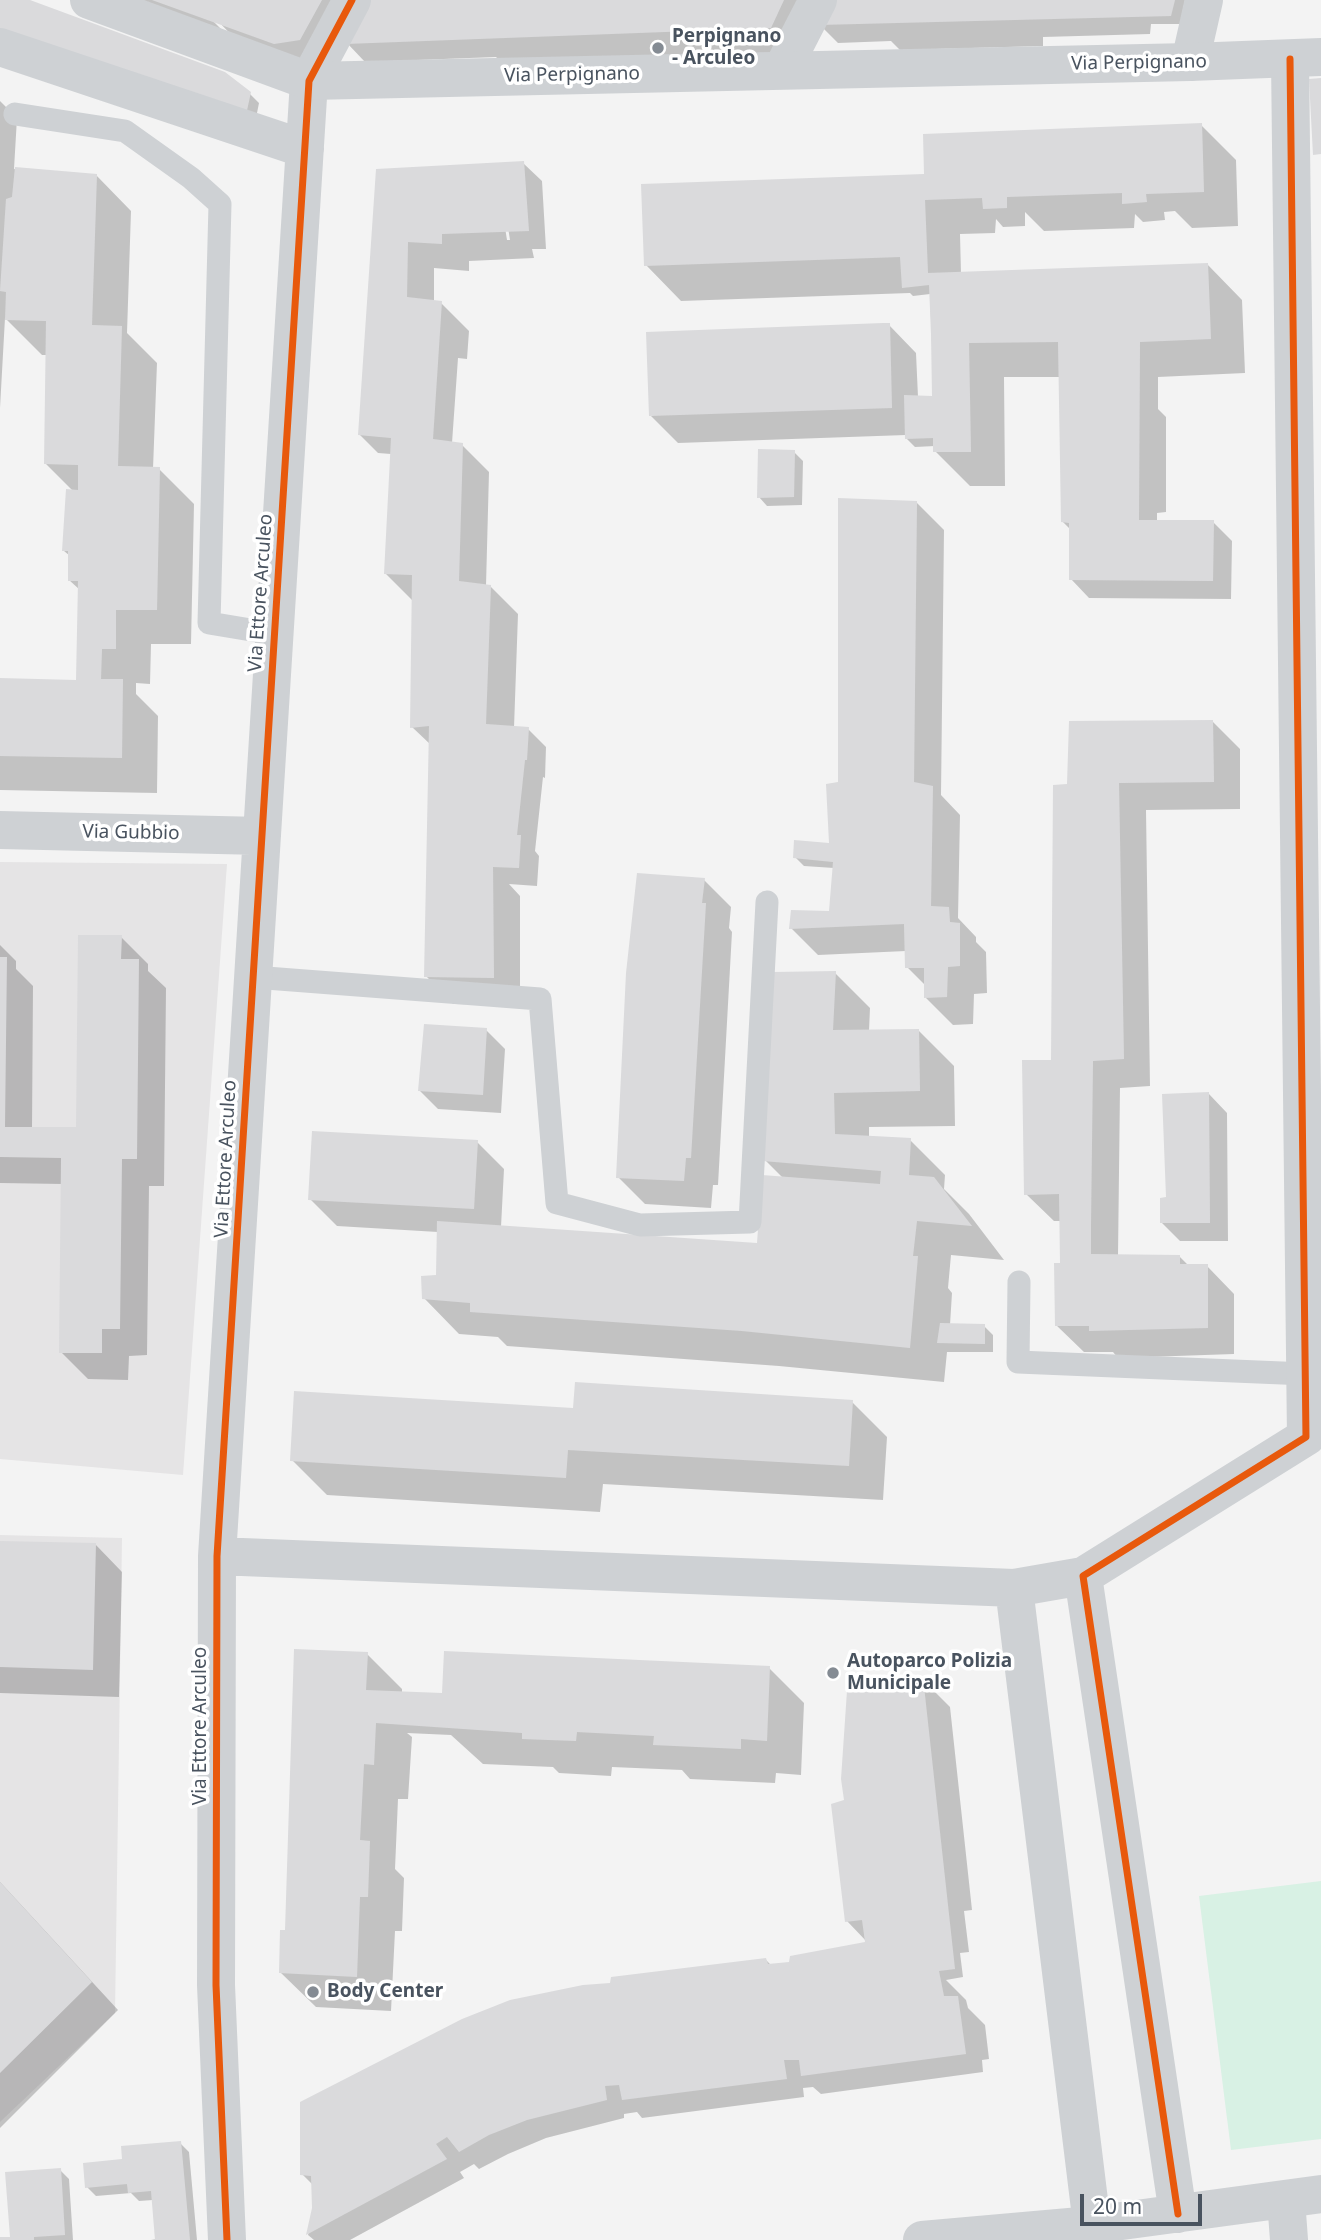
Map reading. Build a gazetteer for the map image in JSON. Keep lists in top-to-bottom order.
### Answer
{
  "streets": {
    "street": ["Via Perpignano", "Via Ettore Arculeo", "Via Gubbio"]
  },
  "crossings": [
    ["Via Perpignano", "Via Ettore Arculeo"],
    ["Via Ettore Arculeo", "Via Gubbio"]
  ],
  "places": ["Perpignano - Arculeo", "Autoparco Polizia Municipale", "Body Center"],
  "scale_bar": "20 m"
}
